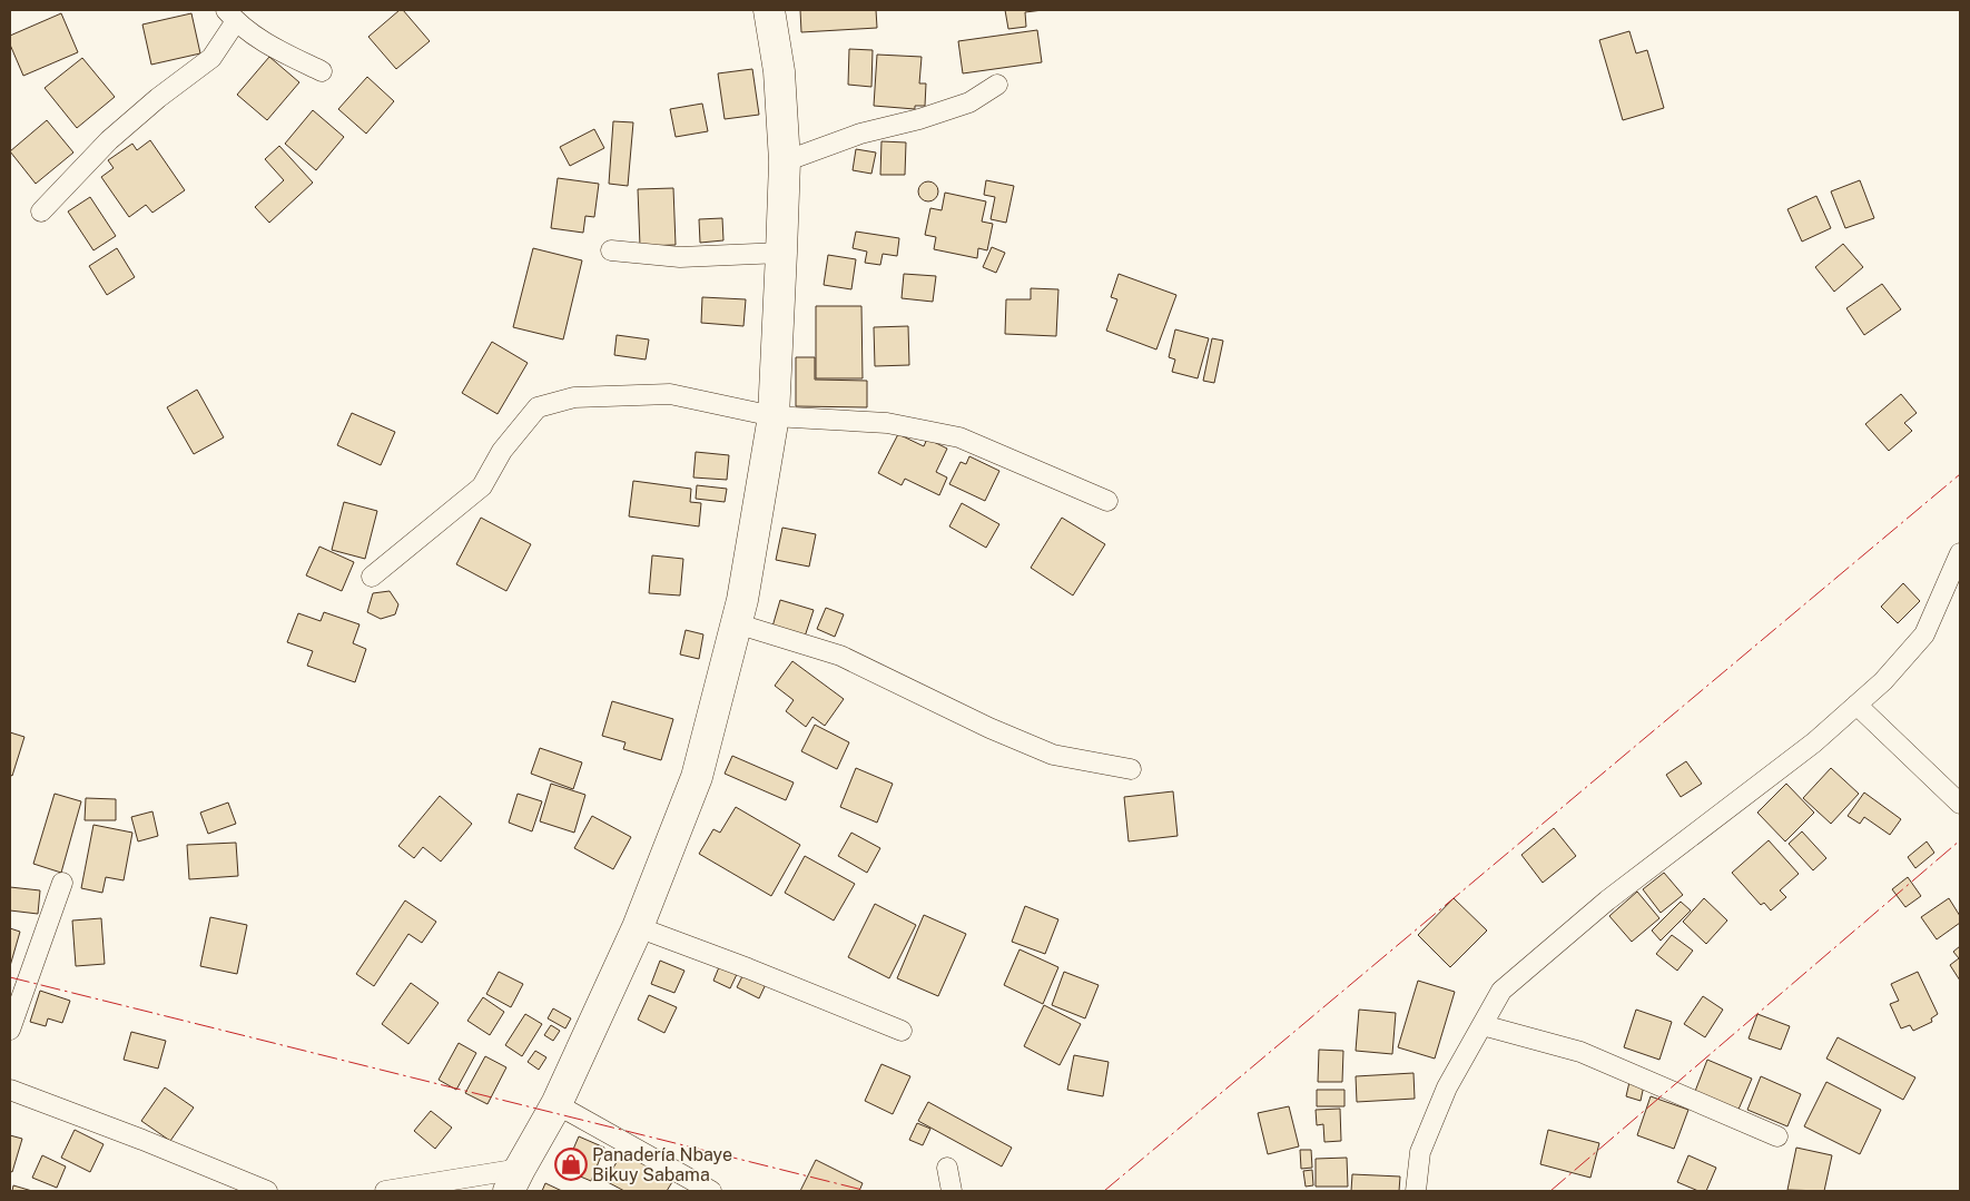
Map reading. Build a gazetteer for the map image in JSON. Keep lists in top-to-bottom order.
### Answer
{
  "places": {
    "shop": ["Panadería Nbaye Bikuy Sabama"]
  }
}
